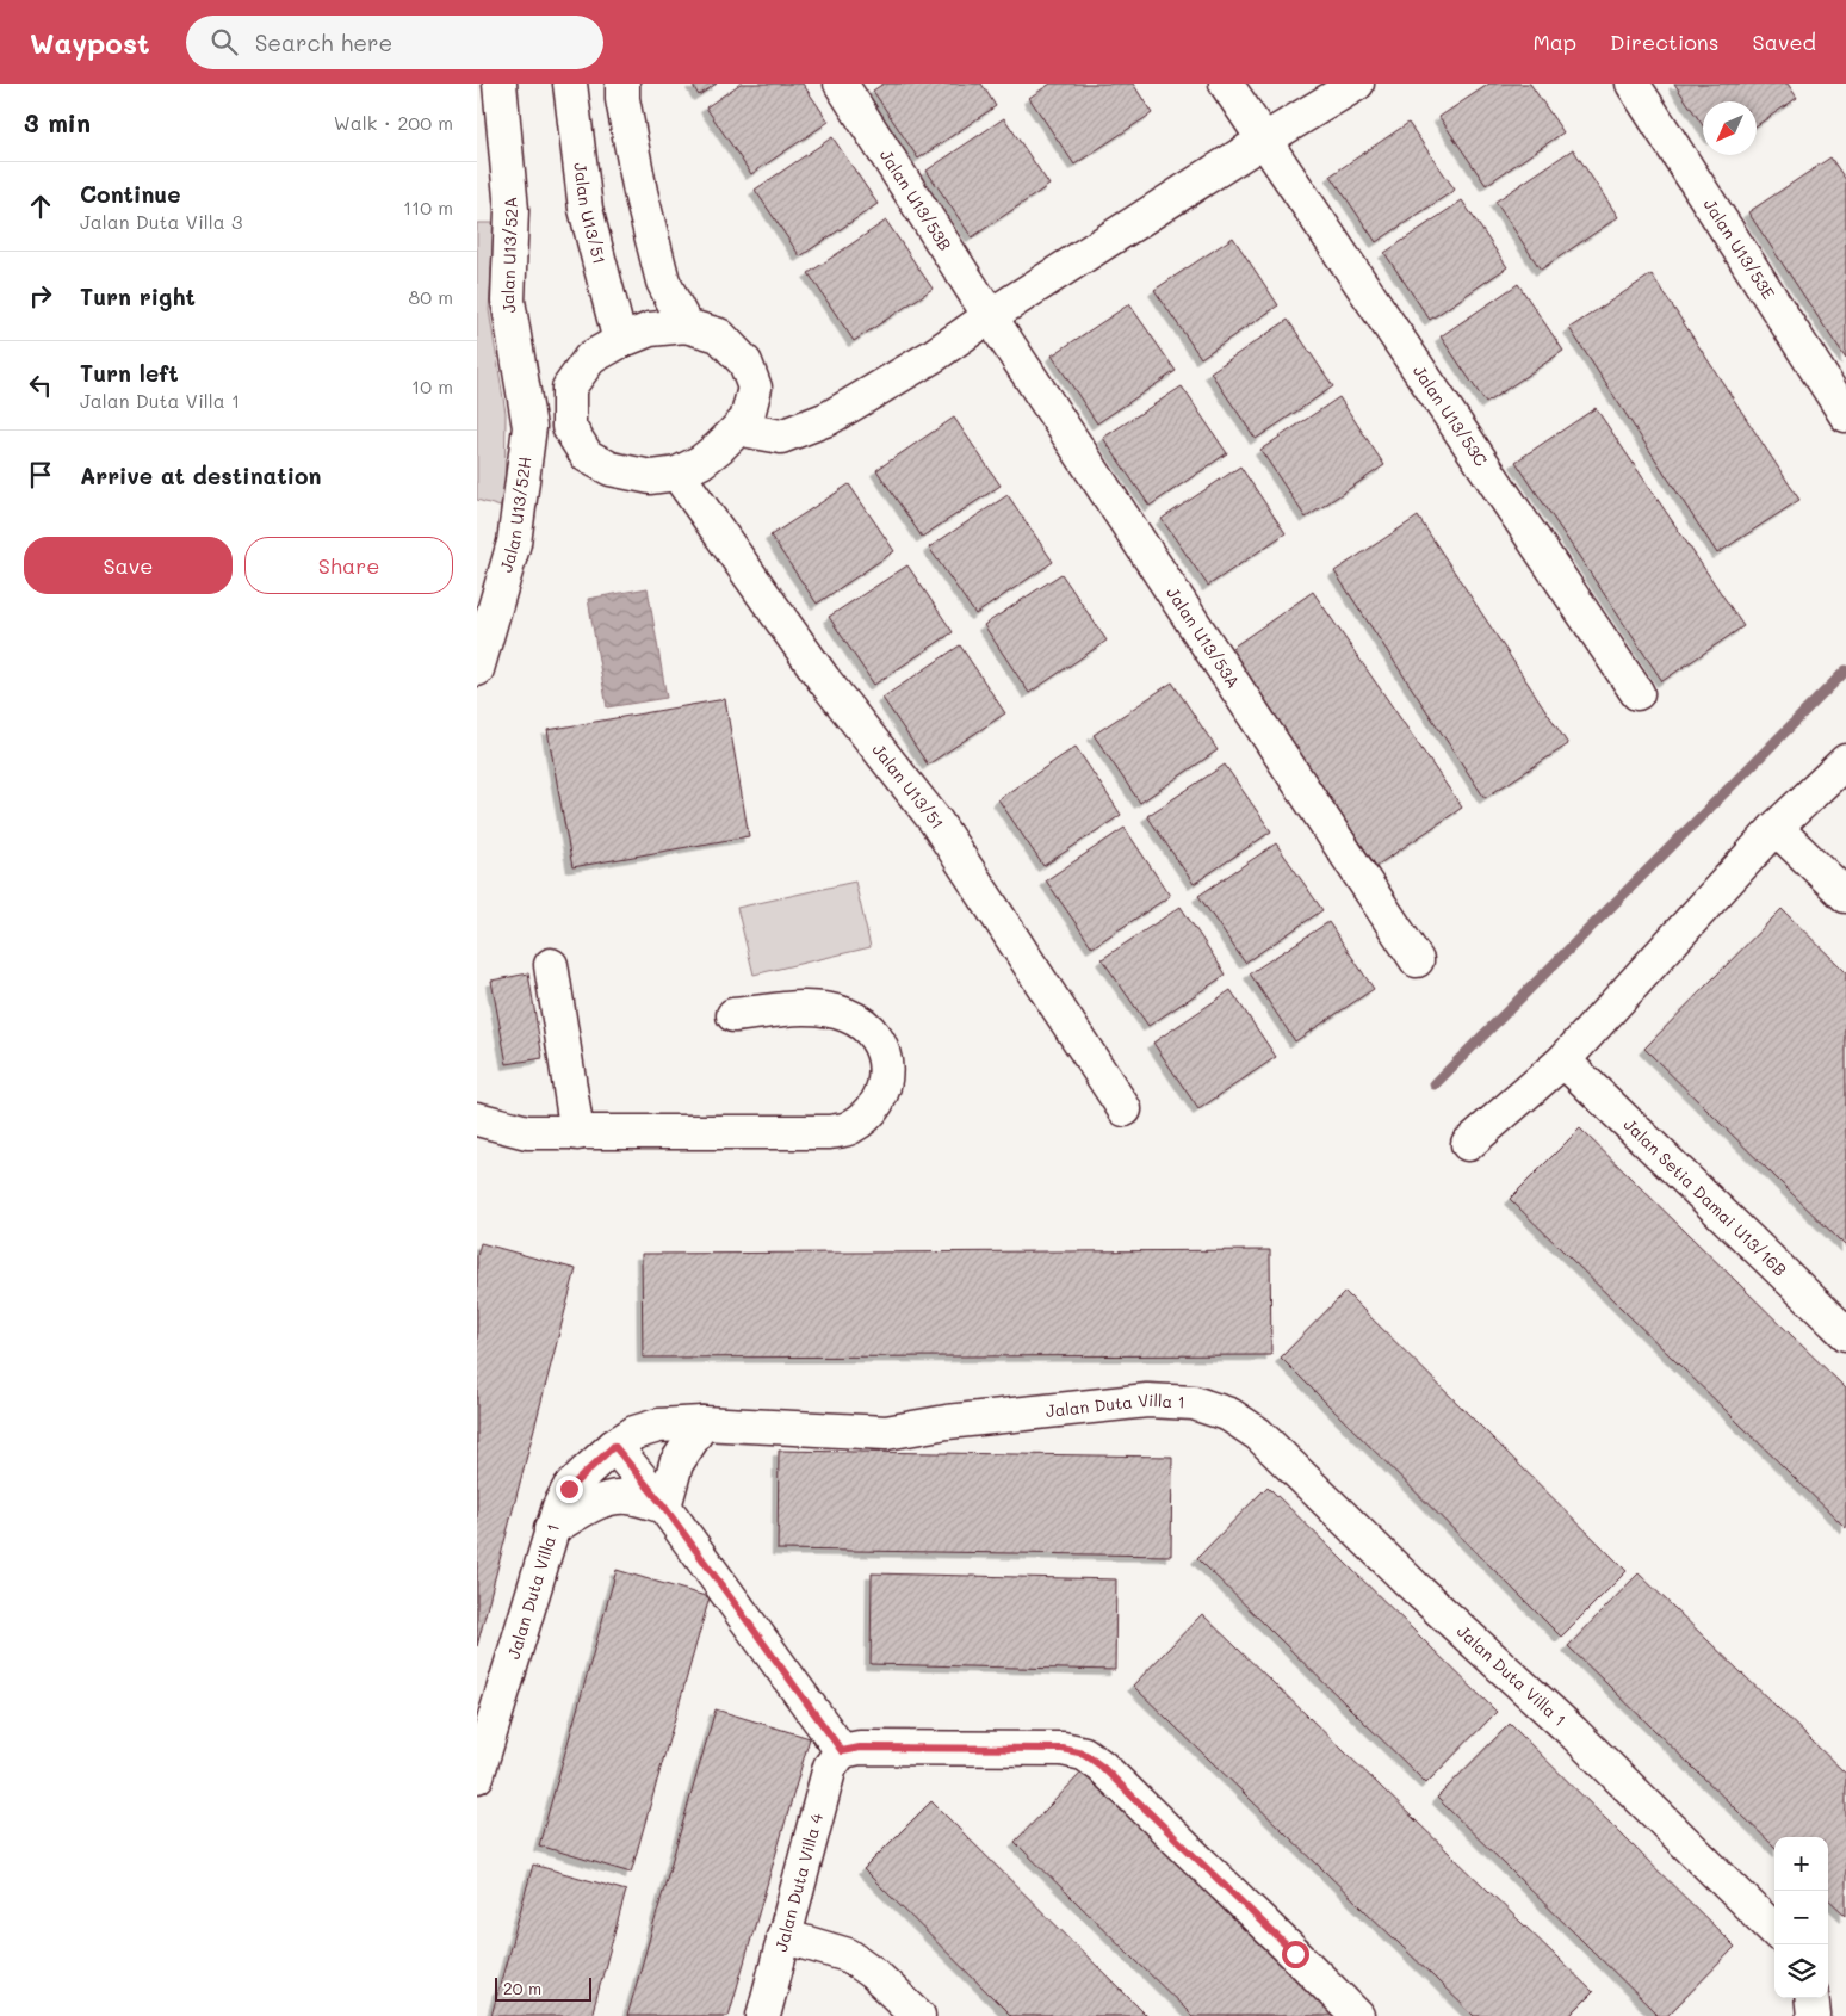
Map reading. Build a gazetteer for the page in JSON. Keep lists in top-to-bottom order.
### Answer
{
  "streets": {
    "street": [
      "Jalan U13/53B",
      "Jalan U13/51",
      "Jalan U13/53E",
      "Jalan U13/52A",
      "Jalan U13/53C",
      "Jalan U13/52H",
      "Jalan U13/53A",
      "Jalan Setia Damai U13/16B",
      "Jalan Duta Villa 1",
      "Jalan Duta Villa 4"
    ]
  },
  "crossings": [
    ["Jalan U13/53B", "Jalan U13/53A"],
    ["Jalan U13/52A", "Jalan U13/52H"]
  ],
  "scale_bar": "20 m",
  "north": "bottom left",
  "page": {
    "header": "Waypost",
    "search": "Search here",
    "nav": ["Map", "Directions", "Saved"],
    "heading": ["3 min", "Walk · 200 m"],
    "list": [
      ["Continue", "Jalan Duta Villa 3", "110 m"],
      ["Turn right", "80 m"],
      ["Turn left", "Jalan Duta Villa 1", "10 m"],
      "Arrive at destination"
    ],
    "buttons": ["Save", "Share"],
    "map_buttons": ["+", "−"],
    "scale": "20 m"
  }
}
